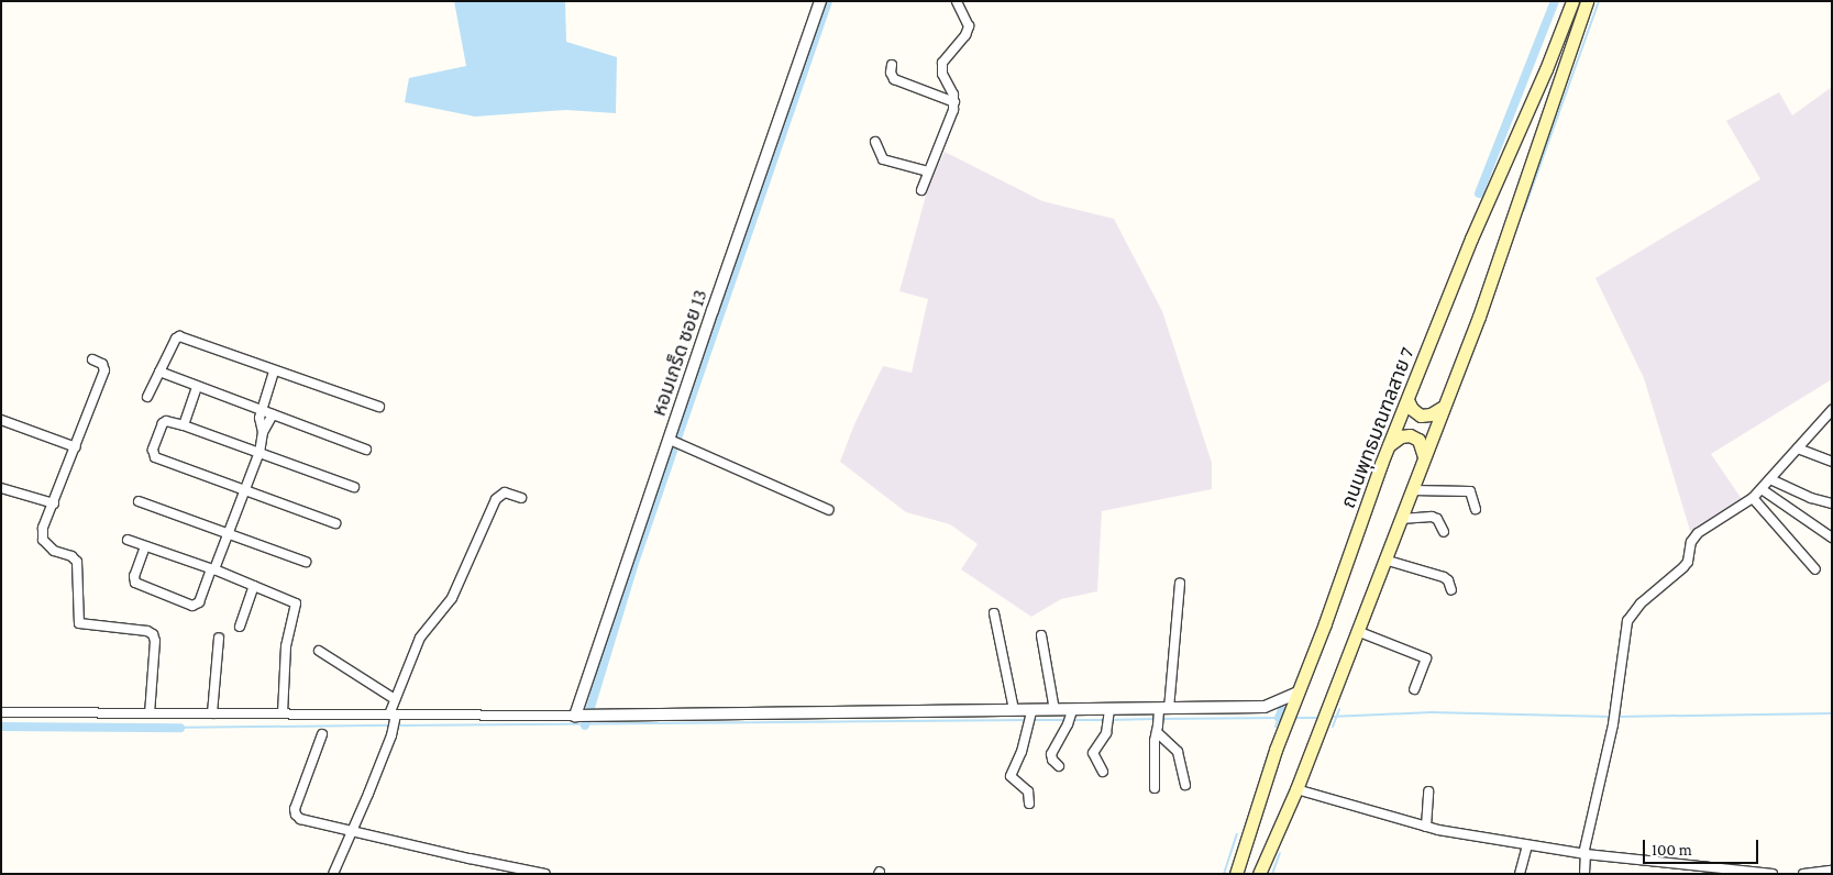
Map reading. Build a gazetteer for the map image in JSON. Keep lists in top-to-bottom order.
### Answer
{
  "streets": {
    "main road": ["ถนนพุทธมณฑลสาย 7"],
    "street": ["หอมเกร็ด ซอย 13"]
  },
  "scale_bar": "100 m"
}
